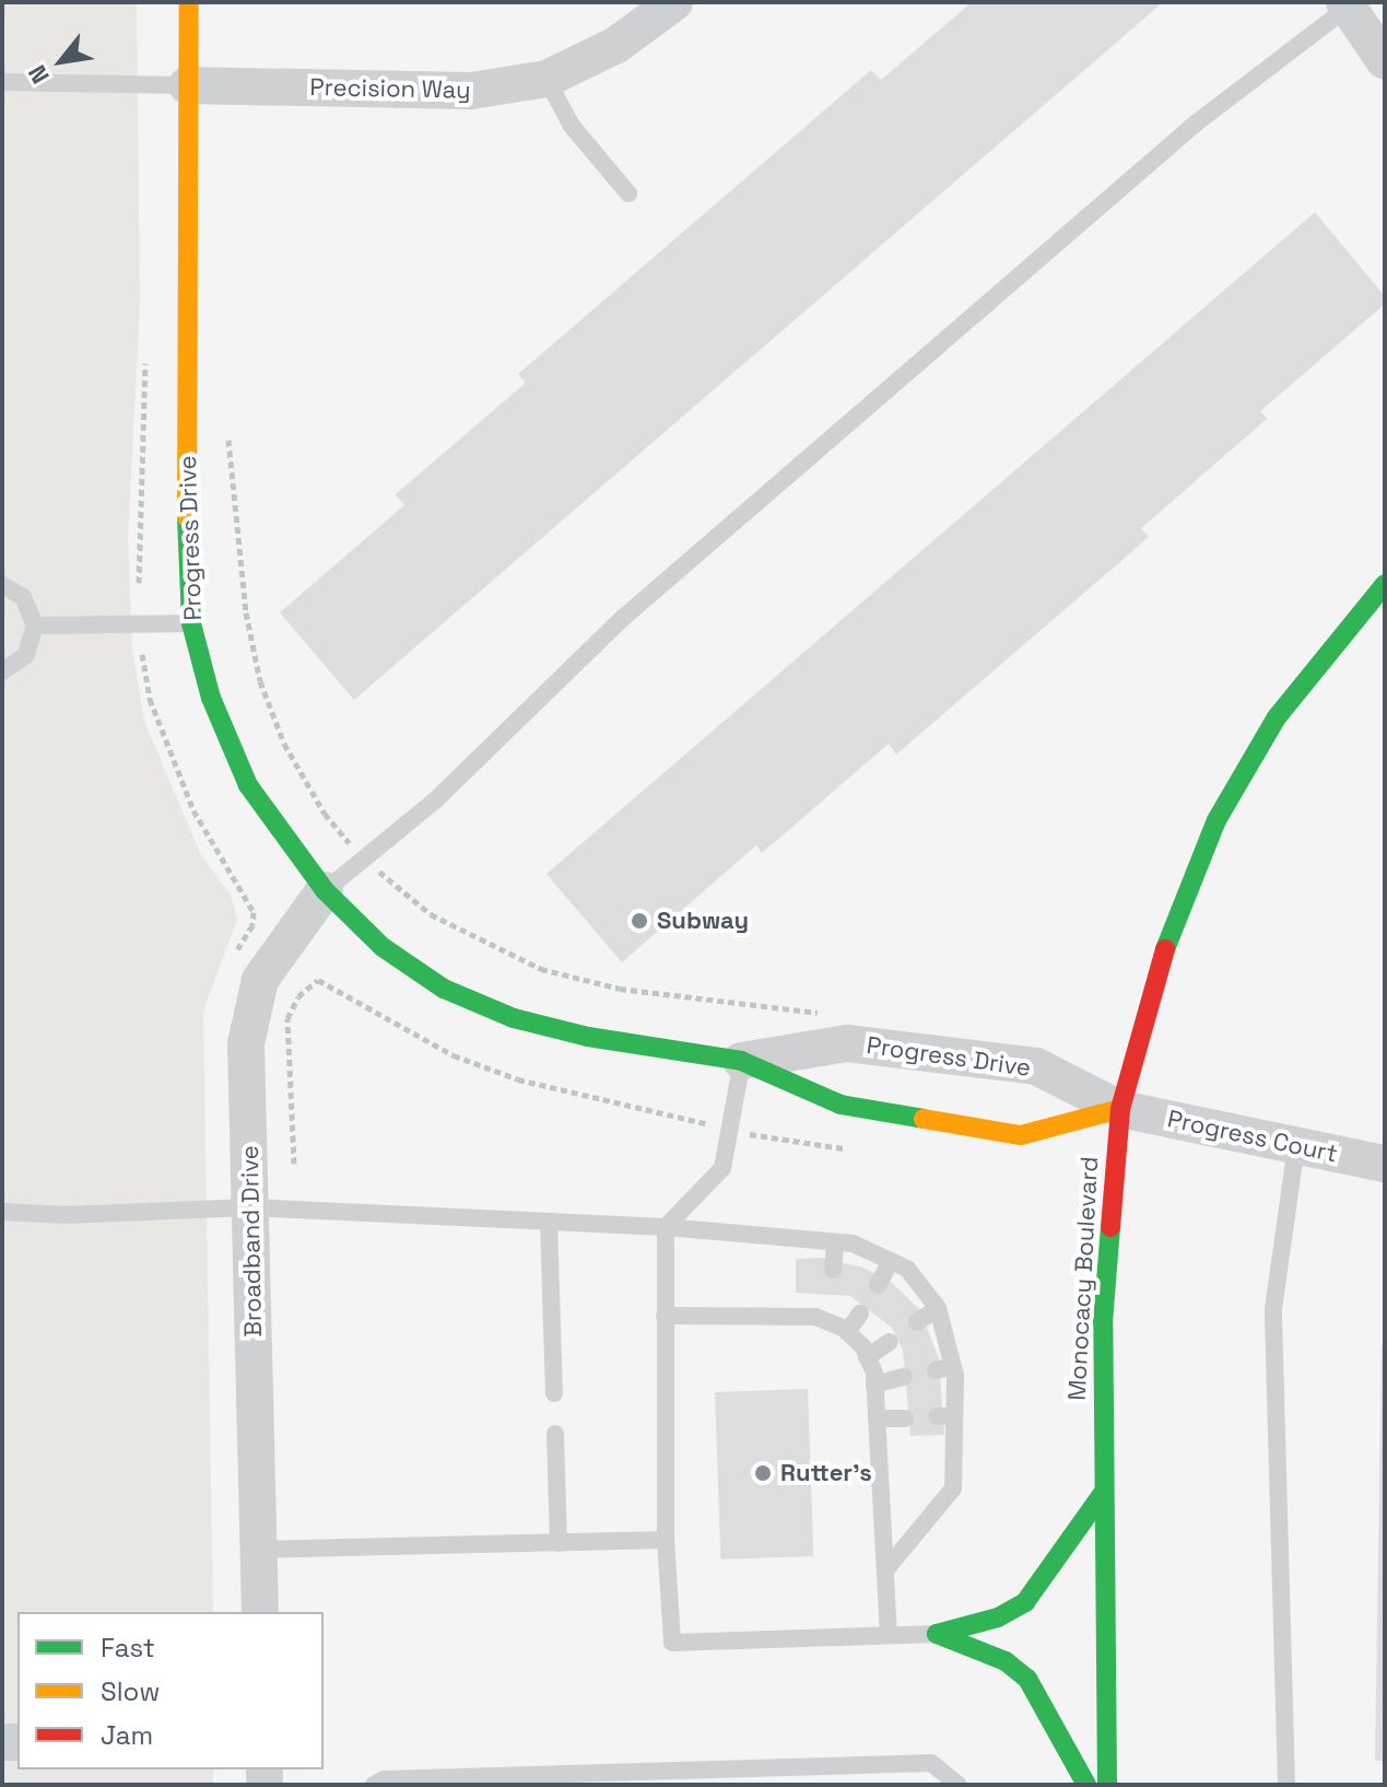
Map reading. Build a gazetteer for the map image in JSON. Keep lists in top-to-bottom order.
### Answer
{
  "streets": {
    "street": [
      "Precision Way",
      "Progress Drive",
      "Progress Court",
      "Broadband Drive",
      "Monocacy Boulevard"
    ]
  },
  "crossings": [
    ["Precision Way", "Progress Drive"],
    ["Progress Drive", "Progress Court"],
    ["Progress Drive", "Broadband Drive"],
    ["Progress Drive", "Monocacy Boulevard"],
    ["Progress Court", "Monocacy Boulevard"]
  ],
  "places": ["Subway", "Rutter's"],
  "legend": ["Fast", "Slow", "Jam"],
  "north": "bottom left"
}
